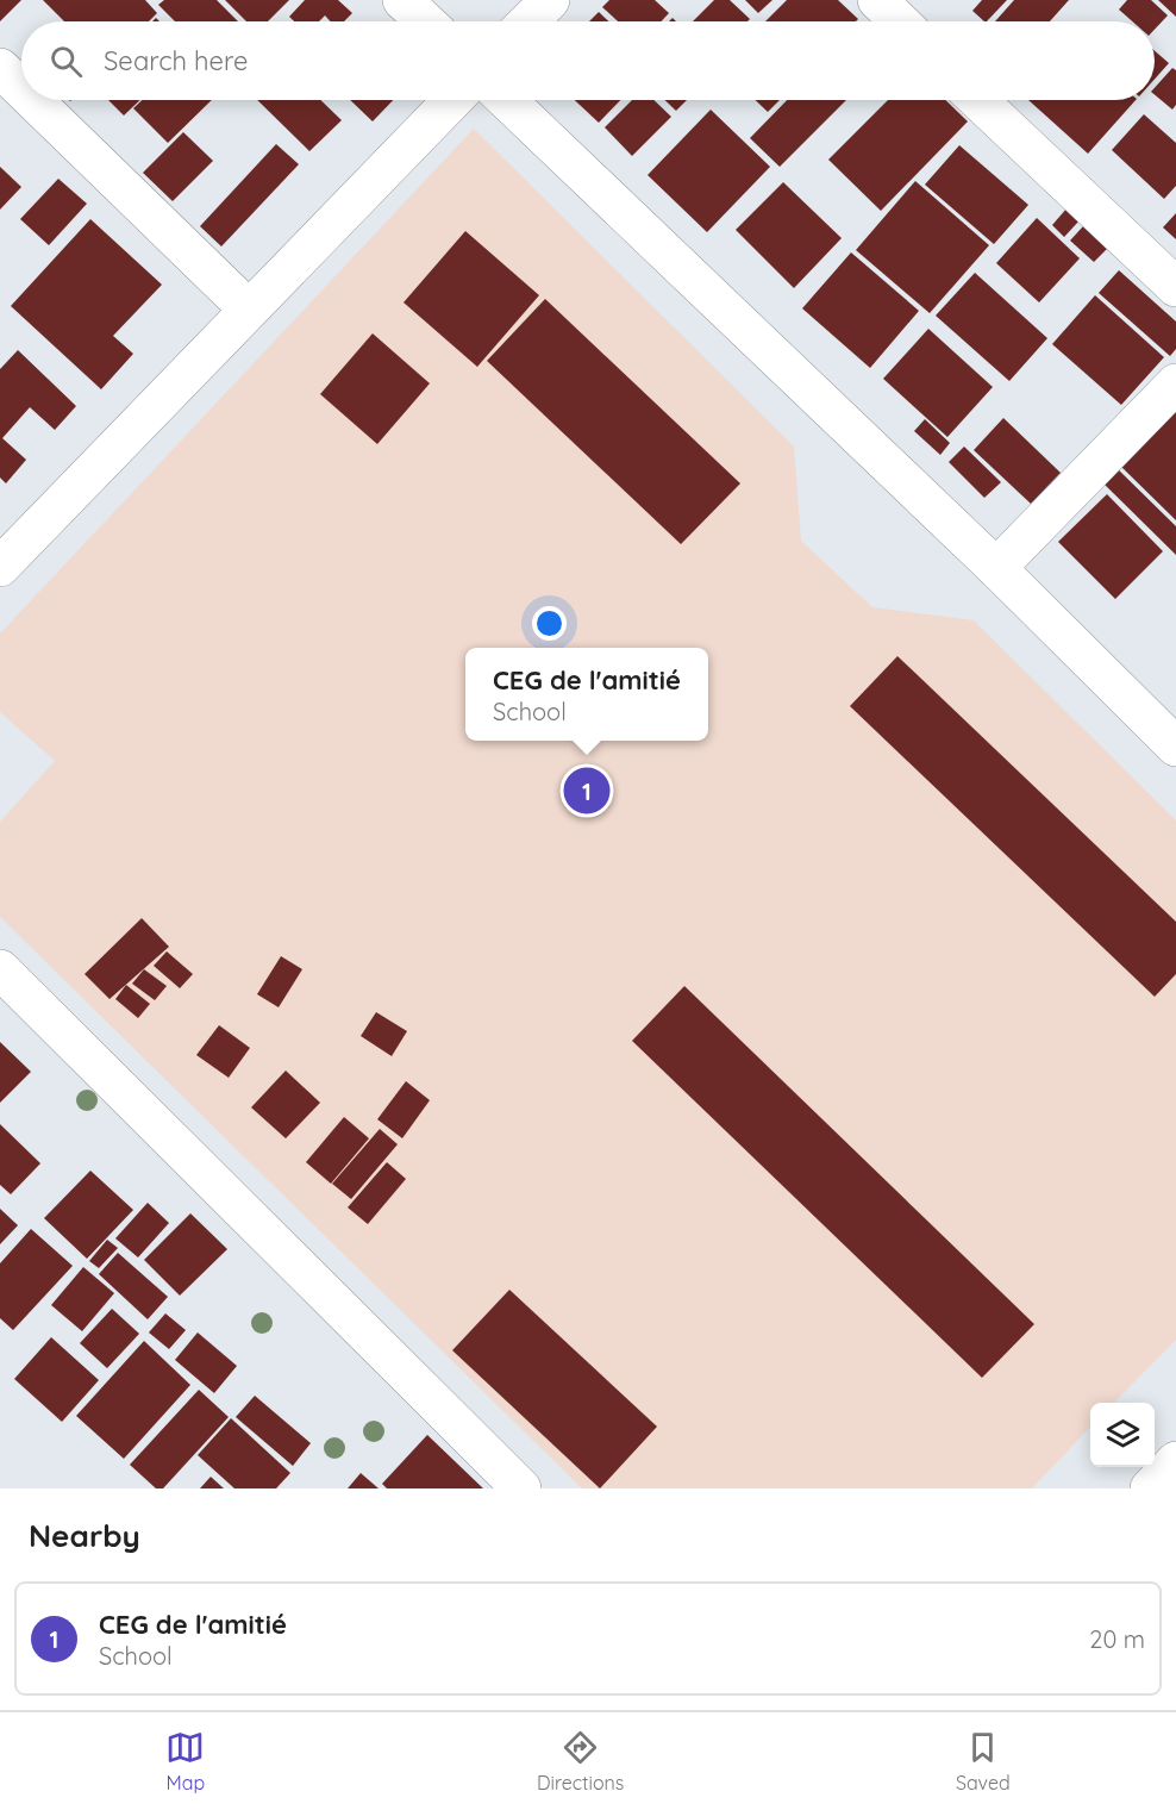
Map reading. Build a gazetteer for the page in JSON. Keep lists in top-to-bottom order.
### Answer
{
  "page": {
    "search": "Search here",
    "popup": ["CEG de l'amitié", "School"],
    "pins": "1",
    "heading": "Nearby",
    "list": [
      {
        "mark": "1",
        "name": "CEG de l'amitié",
        "note": "School",
        "value": "20 m"
      }
    ],
    "nav": ["Map", "Directions", "Saved"]
  }
}
